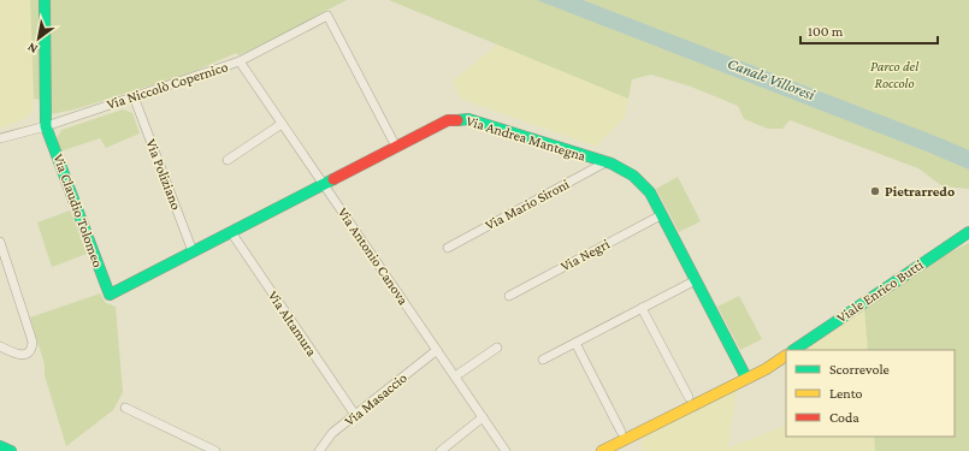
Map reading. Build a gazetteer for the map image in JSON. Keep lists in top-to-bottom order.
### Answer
{
  "streets": {
    "street": [
      "Via Niccolò Copernico",
      "Via Andrea Mantegna",
      "Via Poliziano",
      "Via Mario Sironi",
      "Via Claudio Tolomeo",
      "Via Negri",
      "Via Antonio Canova",
      "Viale Enrico Butti",
      "Via Altamura",
      "Via Masaccio"
    ]
  },
  "crossings": [
    ["Via Niccolò Copernico", "Via Andrea Mantegna"],
    ["Via Niccolò Copernico", "Via Poliziano"],
    ["Via Niccolò Copernico", "Via Claudio Tolomeo"],
    ["Via Niccolò Copernico", "Via Antonio Canova"],
    ["Via Andrea Mantegna", "Via Poliziano"],
    ["Via Andrea Mantegna", "Via Mario Sironi"],
    ["Via Andrea Mantegna", "Via Claudio Tolomeo"],
    ["Via Andrea Mantegna", "Via Negri"],
    ["Via Andrea Mantegna", "Via Antonio Canova"],
    ["Via Andrea Mantegna", "Via Altamura"],
    ["Via Antonio Canova", "Via Masaccio"],
    ["Via Altamura", "Via Masaccio"]
  ],
  "water": ["Canale Villoresi"],
  "parks": ["Parco del Roccolo"],
  "places": ["Pietrarredo"],
  "legend": ["Scorrevole", "Lento", "Coda"],
  "scale_bar": "100 m",
  "north": "bottom left"
}
